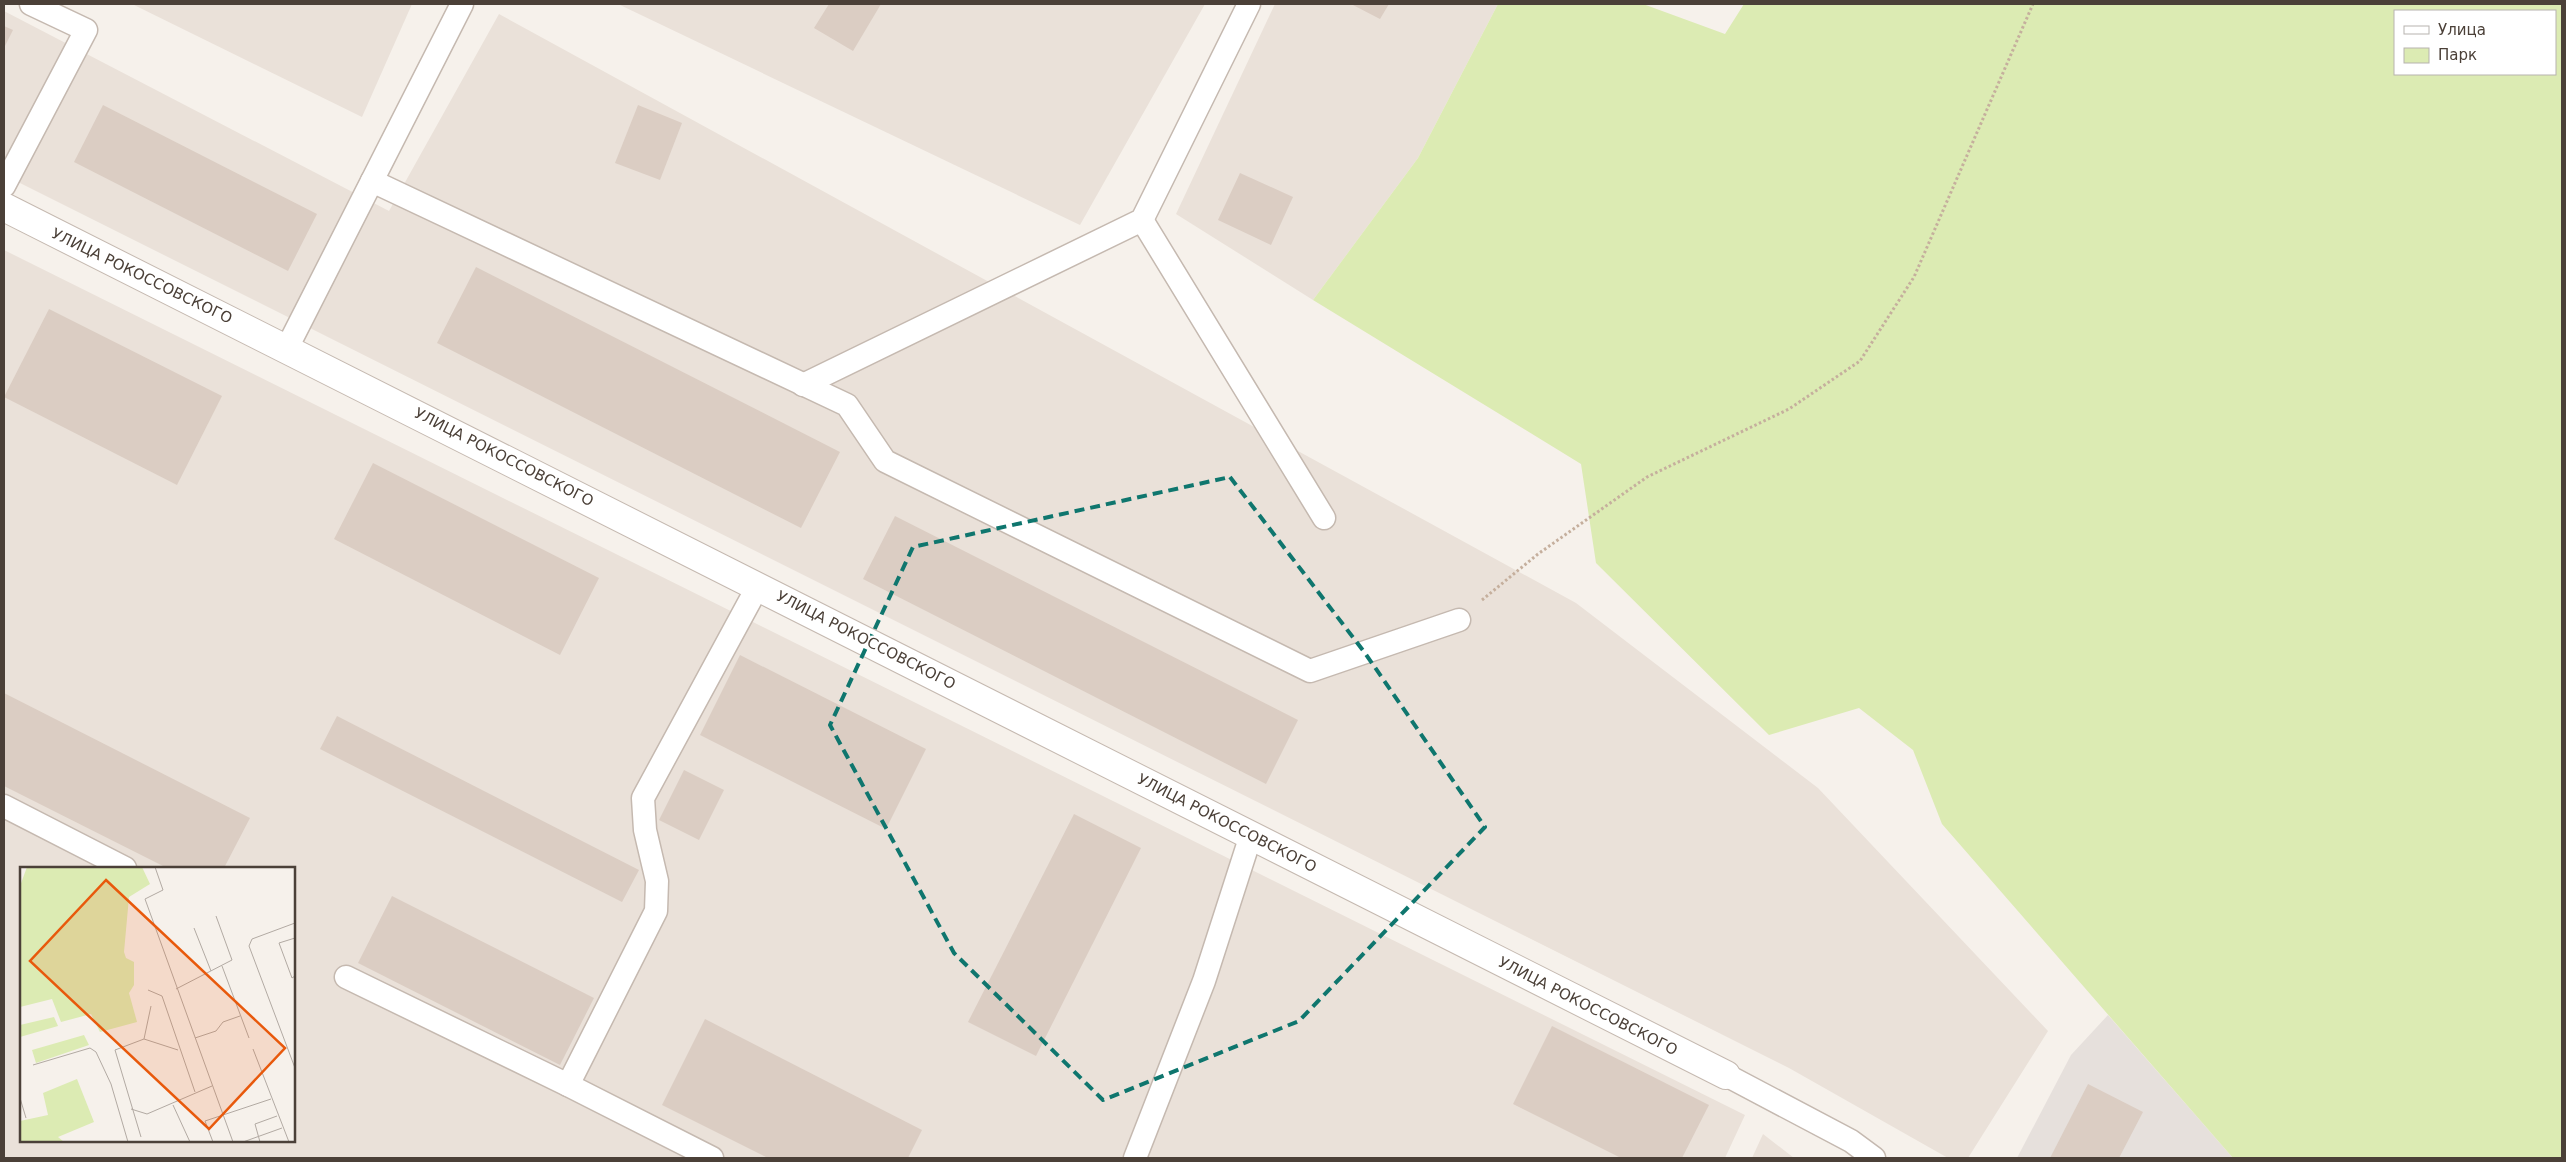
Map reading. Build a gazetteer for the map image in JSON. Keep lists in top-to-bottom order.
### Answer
{
  "streets": {
    "street": ["УЛИЦА РОКОССОВСКОГО"]
  },
  "legend": ["Улица", "Парк"]
}
